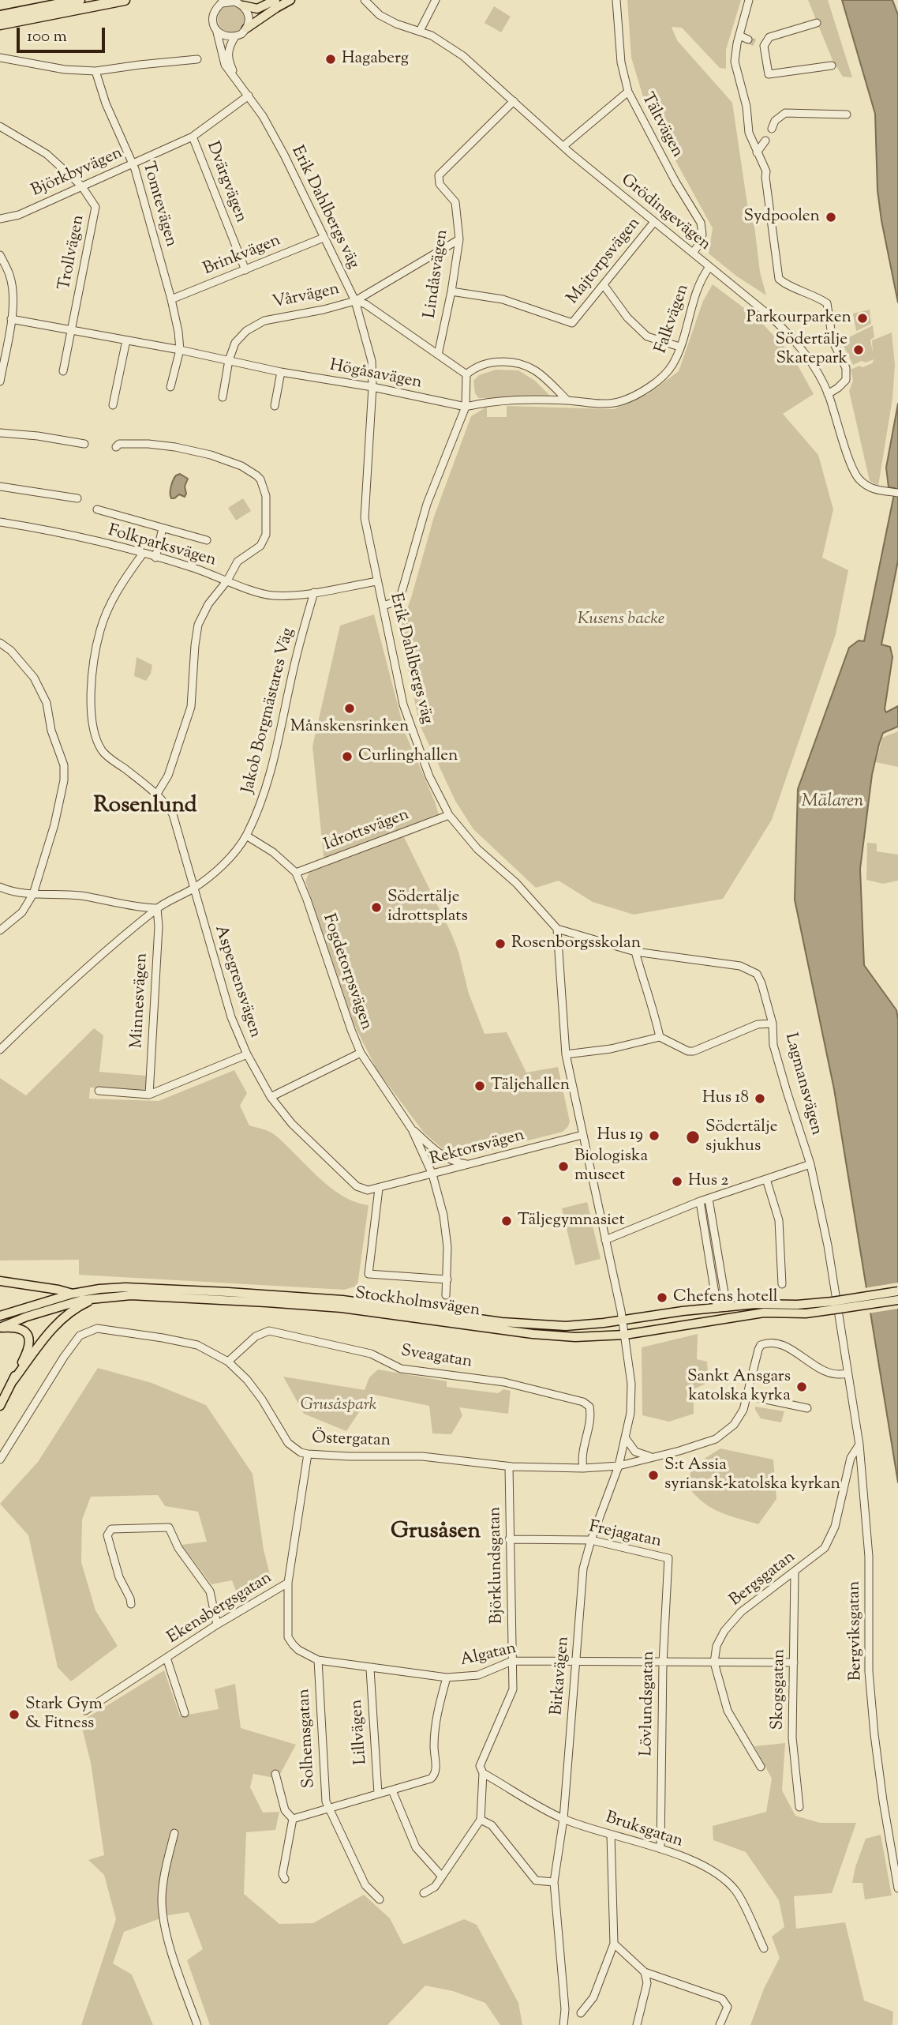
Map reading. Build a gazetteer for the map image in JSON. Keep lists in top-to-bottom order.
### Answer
{
  "streets": {
    "main road": ["Stockholmsvägen"],
    "street": [
      "Tältvägen",
      "Björkbyvägen",
      "Dvärgvägen",
      "Tomtevägen",
      "Erik Dahlbergs väg",
      "Grödingevägen",
      "Trollvägen",
      "Brinkvägen",
      "Majtorpsvägen",
      "Lindåsvägen",
      "Vårvägen",
      "Falkvägen",
      "Högåsavägen",
      "Folkparksvägen",
      "Jakob Borgmästares Väg",
      "Idrottsvägen",
      "Fogdetorpsvägen",
      "Aspegrensvägen",
      "Minnesvägen",
      "Lagmansvägen",
      "Rektorsvägen",
      "Sveagatan",
      "Östergatan",
      "Frejagatan",
      "Björklundsgatan",
      "Bergsgatan",
      "Ekensbergsgatan",
      "Bergviksgatan",
      "Algatan",
      "Birkavägen",
      "Skogsgatan",
      "Lövlundsgatan",
      "Lillvägen",
      "Solhemsgatan",
      "Bruksgatan"
    ]
  },
  "crossings": [
    ["Tältvägen", "Grödingevägen"],
    ["Björkbyvägen", "Dvärgvägen"],
    ["Björkbyvägen", "Tomtevägen"],
    ["Björkbyvägen", "Erik Dahlbergs väg"],
    ["Björkbyvägen", "Trollvägen"],
    ["Dvärgvägen", "Brinkvägen"],
    ["Tomtevägen", "Brinkvägen"],
    ["Tomtevägen", "Högåsavägen"],
    ["Erik Dahlbergs väg", "Brinkvägen"],
    ["Erik Dahlbergs väg", "Vårvägen"],
    ["Erik Dahlbergs väg", "Högåsavägen"],
    ["Erik Dahlbergs väg", "Idrottsvägen"],
    ["Erik Dahlbergs väg", "Lagmansvägen"],
    ["Grödingevägen", "Majtorpsvägen"],
    ["Grödingevägen", "Lindåsvägen"],
    ["Grödingevägen", "Falkvägen"],
    ["Trollvägen", "Högåsavägen"],
    ["Majtorpsvägen", "Lindåsvägen"],
    ["Lindåsvägen", "Vårvägen"],
    ["Vårvägen", "Högåsavägen"],
    ["Falkvägen", "Högåsavägen"],
    ["Folkparksvägen", "Jakob Borgmästares Väg"],
    ["Folkparksvägen", "Aspegrensvägen"],
    ["Jakob Borgmästares Väg", "Fogdetorpsvägen"],
    ["Jakob Borgmästares Väg", "Aspegrensvägen"],
    ["Jakob Borgmästares Väg", "Minnesvägen"],
    ["Idrottsvägen", "Fogdetorpsvägen"],
    ["Fogdetorpsvägen", "Rektorsvägen"],
    ["Aspegrensvägen", "Rektorsvägen"],
    ["Lagmansvägen", "Östergatan"],
    ["Lagmansvägen", "Bergviksgatan"],
    ["Stockholmsvägen", "Birkavägen"],
    ["Sveagatan", "Östergatan"],
    ["Östergatan", "Björklundsgatan"],
    ["Östergatan", "Ekensbergsgatan"],
    ["Östergatan", "Bergviksgatan"],
    ["Östergatan", "Birkavägen"],
    ["Frejagatan", "Björklundsgatan"],
    ["Frejagatan", "Birkavägen"],
    ["Frejagatan", "Lövlundsgatan"],
    ["Björklundsgatan", "Algatan"],
    ["Björklundsgatan", "Bruksgatan"],
    ["Bergsgatan", "Bergviksgatan"],
    ["Bergsgatan", "Algatan"],
    ["Bergsgatan", "Skogsgatan"],
    ["Ekensbergsgatan", "Algatan"],
    ["Algatan", "Birkavägen"],
    ["Algatan", "Skogsgatan"],
    ["Algatan", "Lövlundsgatan"],
    ["Algatan", "Lillvägen"],
    ["Algatan", "Solhemsgatan"],
    ["Birkavägen", "Bruksgatan"],
    ["Lövlundsgatan", "Bruksgatan"]
  ],
  "districts": ["Rosenlund", "Grusåsen"],
  "water": ["Mälaren"],
  "parks": ["Kusens backe", "Grusåspark"],
  "places": [
    "Hagaberg",
    "Sydpoolen",
    "Parkourparken",
    "Södertälje Skatepark",
    "Månskensrinken",
    "Curlinghallen",
    "Södertälje idrottsplats",
    "Rosenborgsskolan",
    "Täljehallen",
    "Hus 18",
    "Hus 19",
    "Södertälje sjukhus",
    "Biologiska museet",
    "Hus 2",
    "Täljegymnasiet",
    "Chefens hotell",
    "Sankt Ansgars katolska kyrka",
    "S:t Assia syriansk-katolska kyrkan",
    "Stark Gym & Fitness"
  ],
  "scale_bar": "100 m"
}
